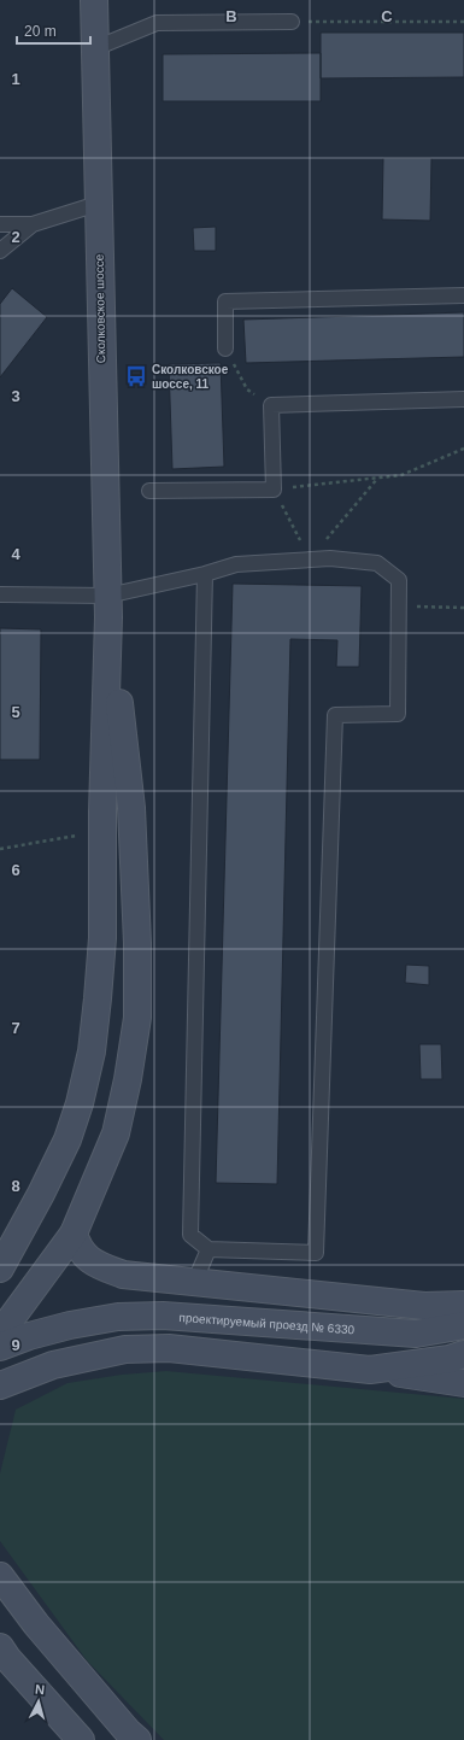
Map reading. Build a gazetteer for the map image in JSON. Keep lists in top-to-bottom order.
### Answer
{
  "streets": {
    "street": ["Сколковское шоссе", "проектируемый проезд № 6330"]
  },
  "places": {
    "bus stop": ["Сколковское шоссе, 11"]
  },
  "scale_bar": "20 m",
  "north": "top",
  "grid": {
    "columns": ["B", "C"],
    "rows": [
      "1",
      "2",
      "3",
      "4",
      "5",
      "6",
      "7",
      "8",
      "9"
    ]
  }
}
